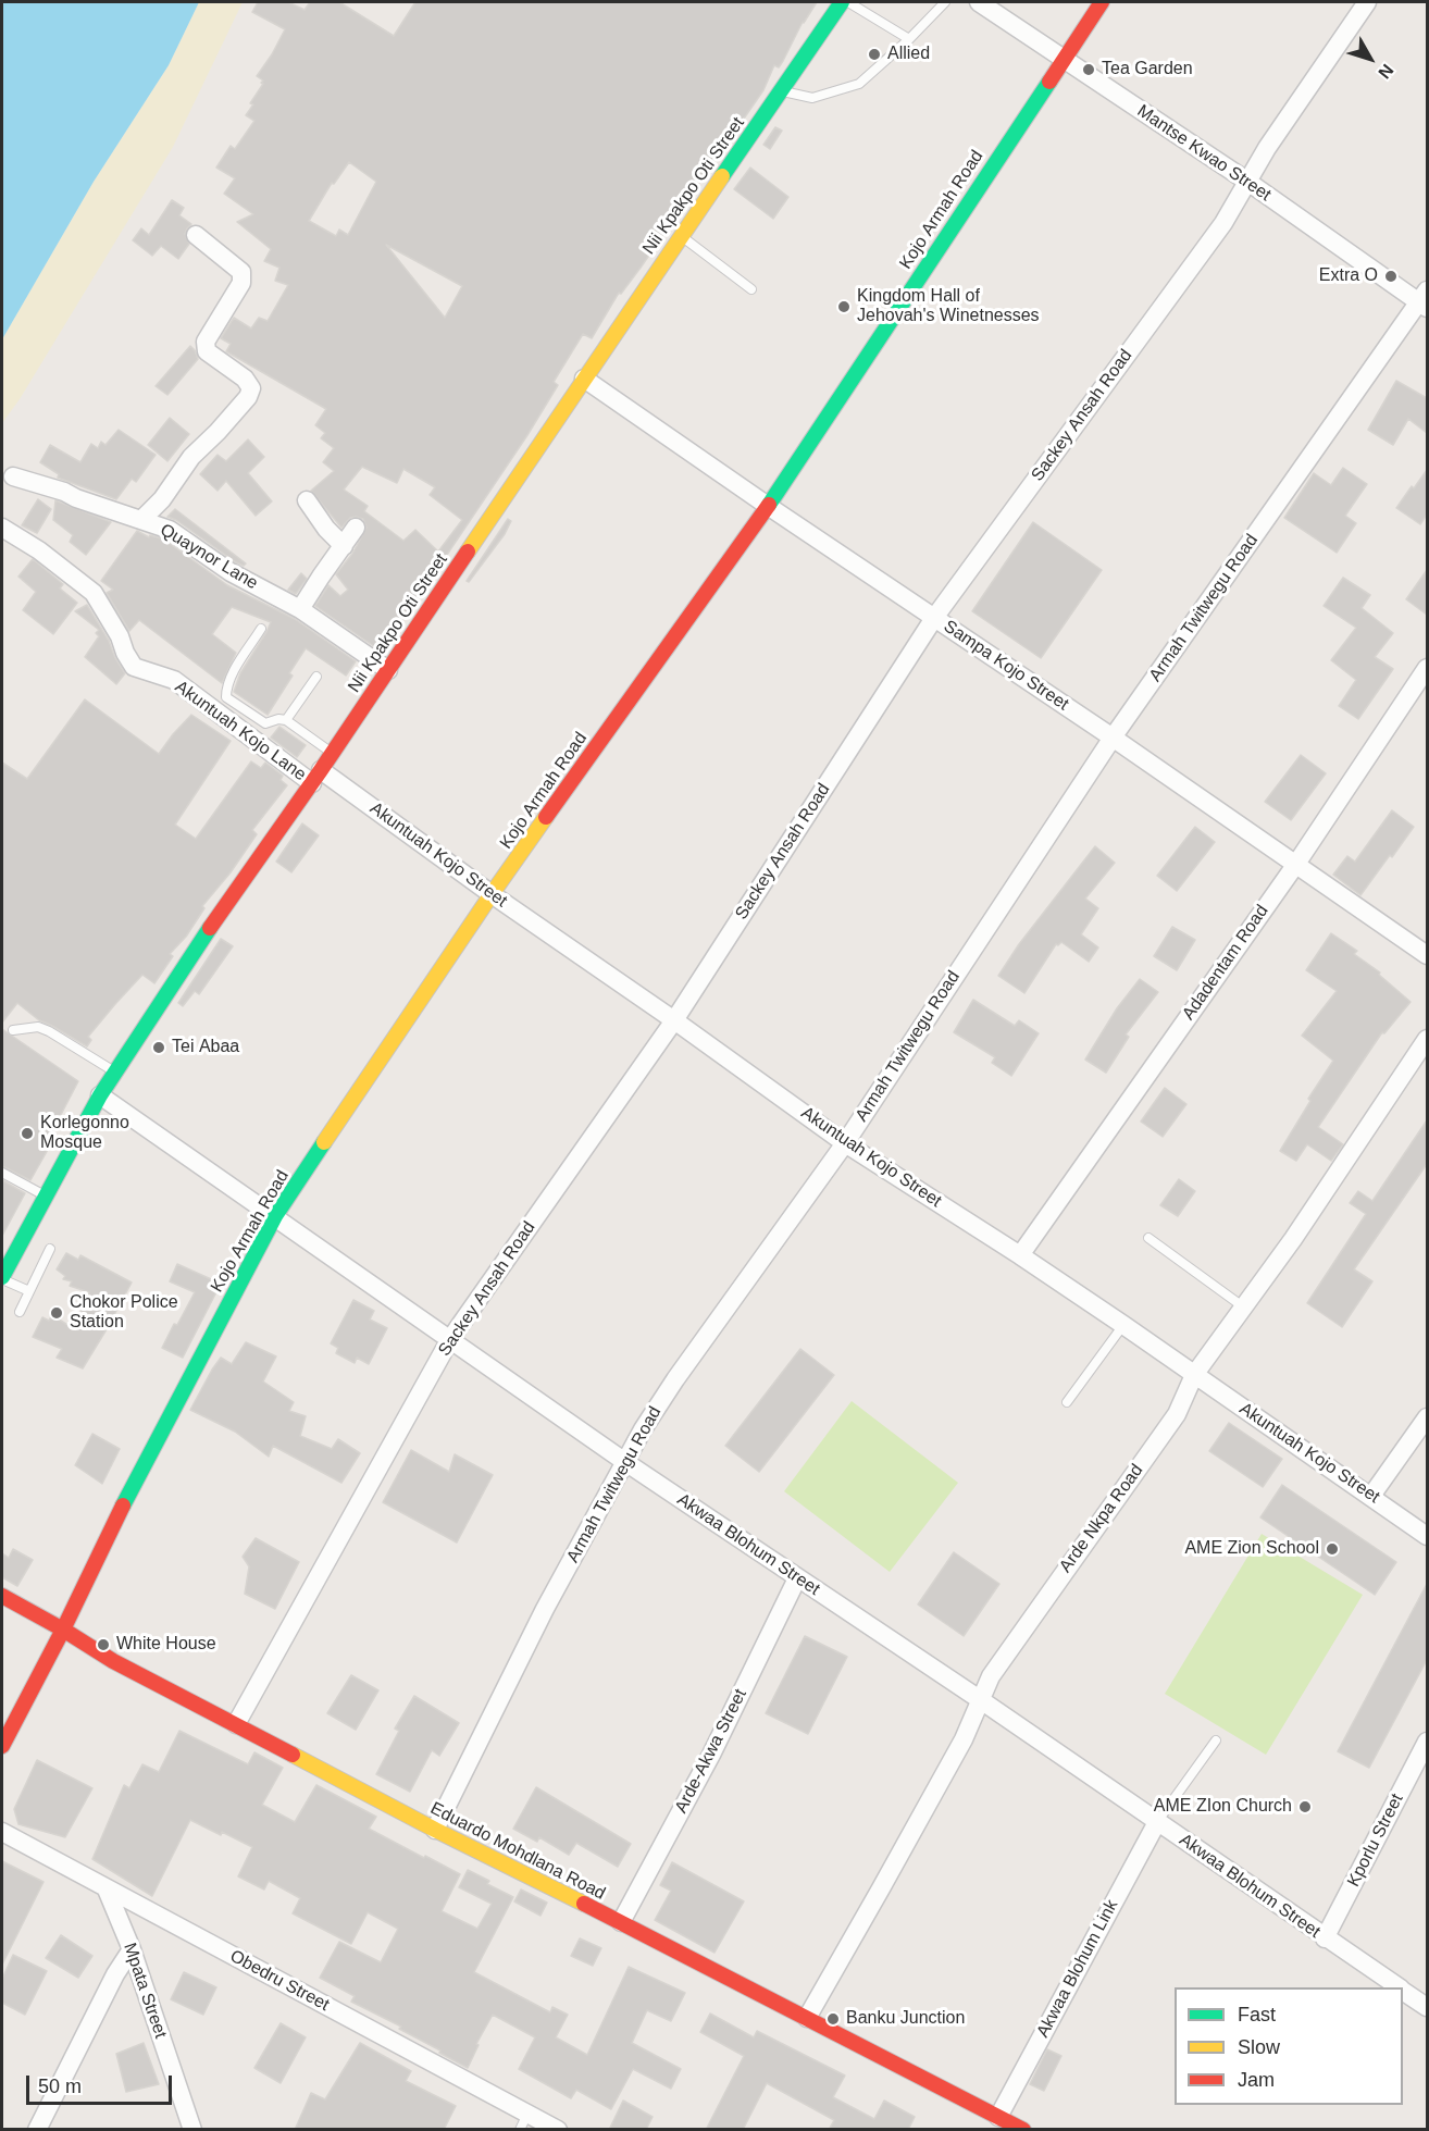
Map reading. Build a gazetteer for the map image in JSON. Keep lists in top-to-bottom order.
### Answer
{
  "streets": {
    "street": [
      "Mantse Kwao Street",
      "Nii Kpakpo Oti Street",
      "Kojo Armah Road",
      "Sackey Ansah Road",
      "Quaynor Lane",
      "Armah Twitwegu Road",
      "Sampa Kojo Street",
      "Akuntuah Kojo Lane",
      "Akuntuah Kojo Street",
      "Adadentam Road",
      "Arde Nkpa Road",
      "Akwaa Blohum Street",
      "Arde-Akwa Street",
      "Kporlu Street",
      "Eduardo Mohdlana Road",
      "Akwaa Blohum Link",
      "Obedru Street",
      "Mpata Street"
    ]
  },
  "crossings": [
    ["Mantse Kwao Street", "Kojo Armah Road"],
    ["Mantse Kwao Street", "Sackey Ansah Road"],
    ["Mantse Kwao Street", "Armah Twitwegu Road"],
    ["Nii Kpakpo Oti Street", "Quaynor Lane"],
    ["Nii Kpakpo Oti Street", "Sampa Kojo Street"],
    ["Nii Kpakpo Oti Street", "Akuntuah Kojo Lane"],
    ["Nii Kpakpo Oti Street", "Akuntuah Kojo Street"],
    ["Nii Kpakpo Oti Street", "Akwaa Blohum Street"],
    ["Kojo Armah Road", "Sampa Kojo Street"],
    ["Kojo Armah Road", "Akuntuah Kojo Street"],
    ["Kojo Armah Road", "Akwaa Blohum Street"],
    ["Kojo Armah Road", "Eduardo Mohdlana Road"],
    ["Sackey Ansah Road", "Sampa Kojo Street"],
    ["Sackey Ansah Road", "Akuntuah Kojo Street"],
    ["Sackey Ansah Road", "Akwaa Blohum Street"],
    ["Sackey Ansah Road", "Eduardo Mohdlana Road"],
    ["Armah Twitwegu Road", "Sampa Kojo Street"],
    ["Armah Twitwegu Road", "Akuntuah Kojo Street"],
    ["Armah Twitwegu Road", "Akwaa Blohum Street"],
    ["Armah Twitwegu Road", "Eduardo Mohdlana Road"],
    ["Sampa Kojo Street", "Adadentam Road"],
    ["Akuntuah Kojo Lane", "Akuntuah Kojo Street"],
    ["Akuntuah Kojo Street", "Adadentam Road"],
    ["Akuntuah Kojo Street", "Arde Nkpa Road"],
    ["Arde Nkpa Road", "Akwaa Blohum Street"],
    ["Arde Nkpa Road", "Eduardo Mohdlana Road"],
    ["Akwaa Blohum Street", "Arde-Akwa Street"],
    ["Akwaa Blohum Street", "Kporlu Street"],
    ["Akwaa Blohum Street", "Akwaa Blohum Link"],
    ["Arde-Akwa Street", "Eduardo Mohdlana Road"],
    ["Eduardo Mohdlana Road", "Akwaa Blohum Link"],
    ["Obedru Street", "Mpata Street"]
  ],
  "places": [
    "Allied",
    "Tea Garden",
    "Extra O",
    "Kingdom Hall of Jehovah's Winetnesses",
    "Tei Abaa",
    "Korlegonno Mosque",
    "Chokor Police Station",
    "AME Zion School",
    "White House",
    "AME ZIon Church",
    "Banku Junction"
  ],
  "legend": ["Fast", "Slow", "Jam"],
  "scale_bar": "50 m",
  "north": "bottom right"
}
